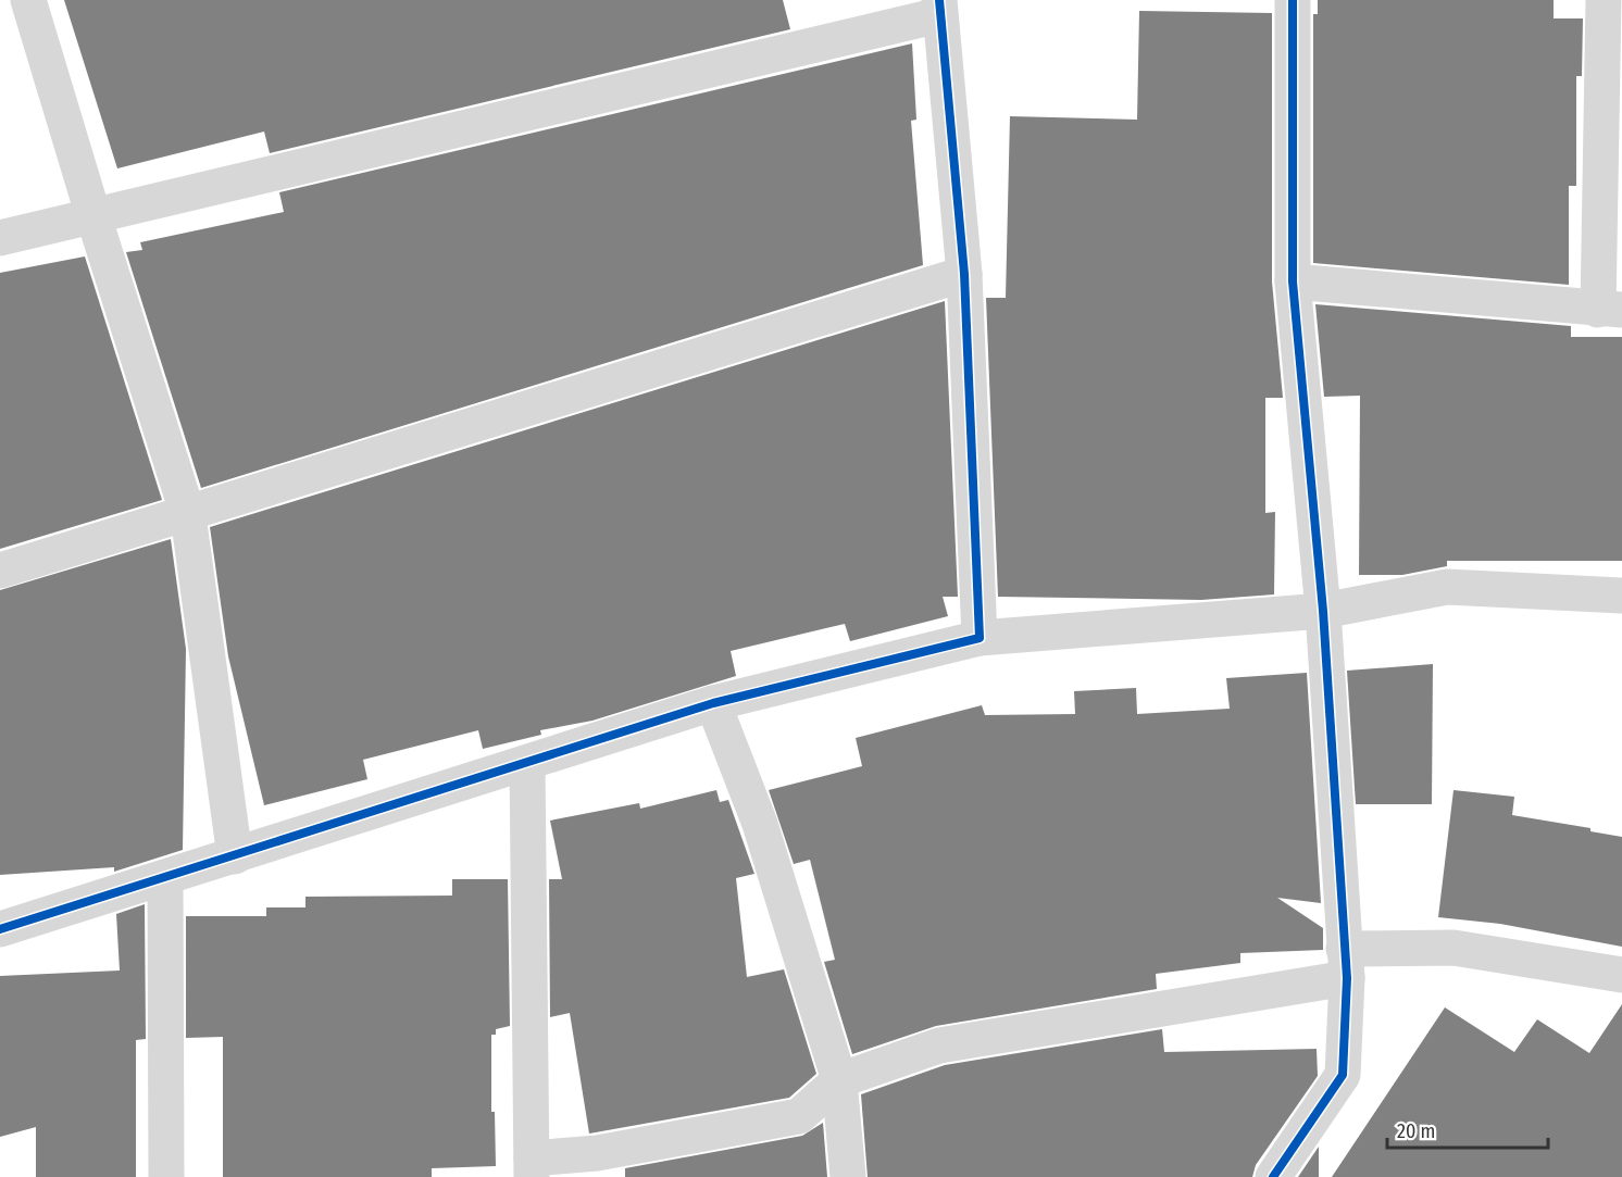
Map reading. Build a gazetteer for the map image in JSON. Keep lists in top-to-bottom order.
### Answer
{
  "scale_bar": "20 m"
}
